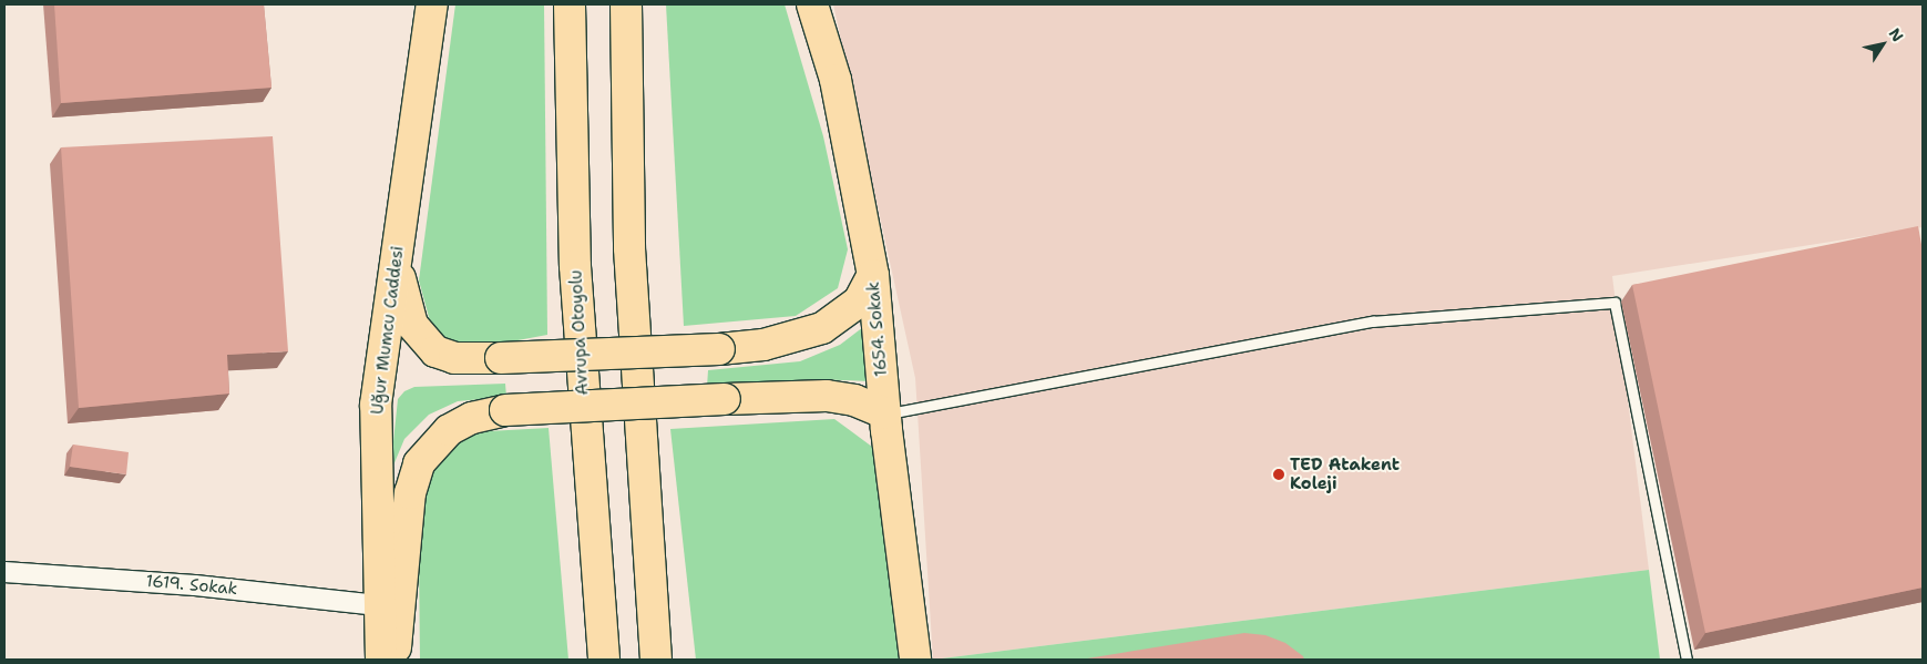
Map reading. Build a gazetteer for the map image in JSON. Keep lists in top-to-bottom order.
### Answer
{
  "streets": {
    "main road": ["1654. Sokak", "Uğur Mumcu Caddesi", "Avrupa Otoyolu"],
    "street": ["1619. Sokak"]
  },
  "crossings": [
    ["Uğur Mumcu Caddesi", "1619. Sokak"]
  ],
  "places": ["TED Atakent Koleji"],
  "north": "top right"
}
